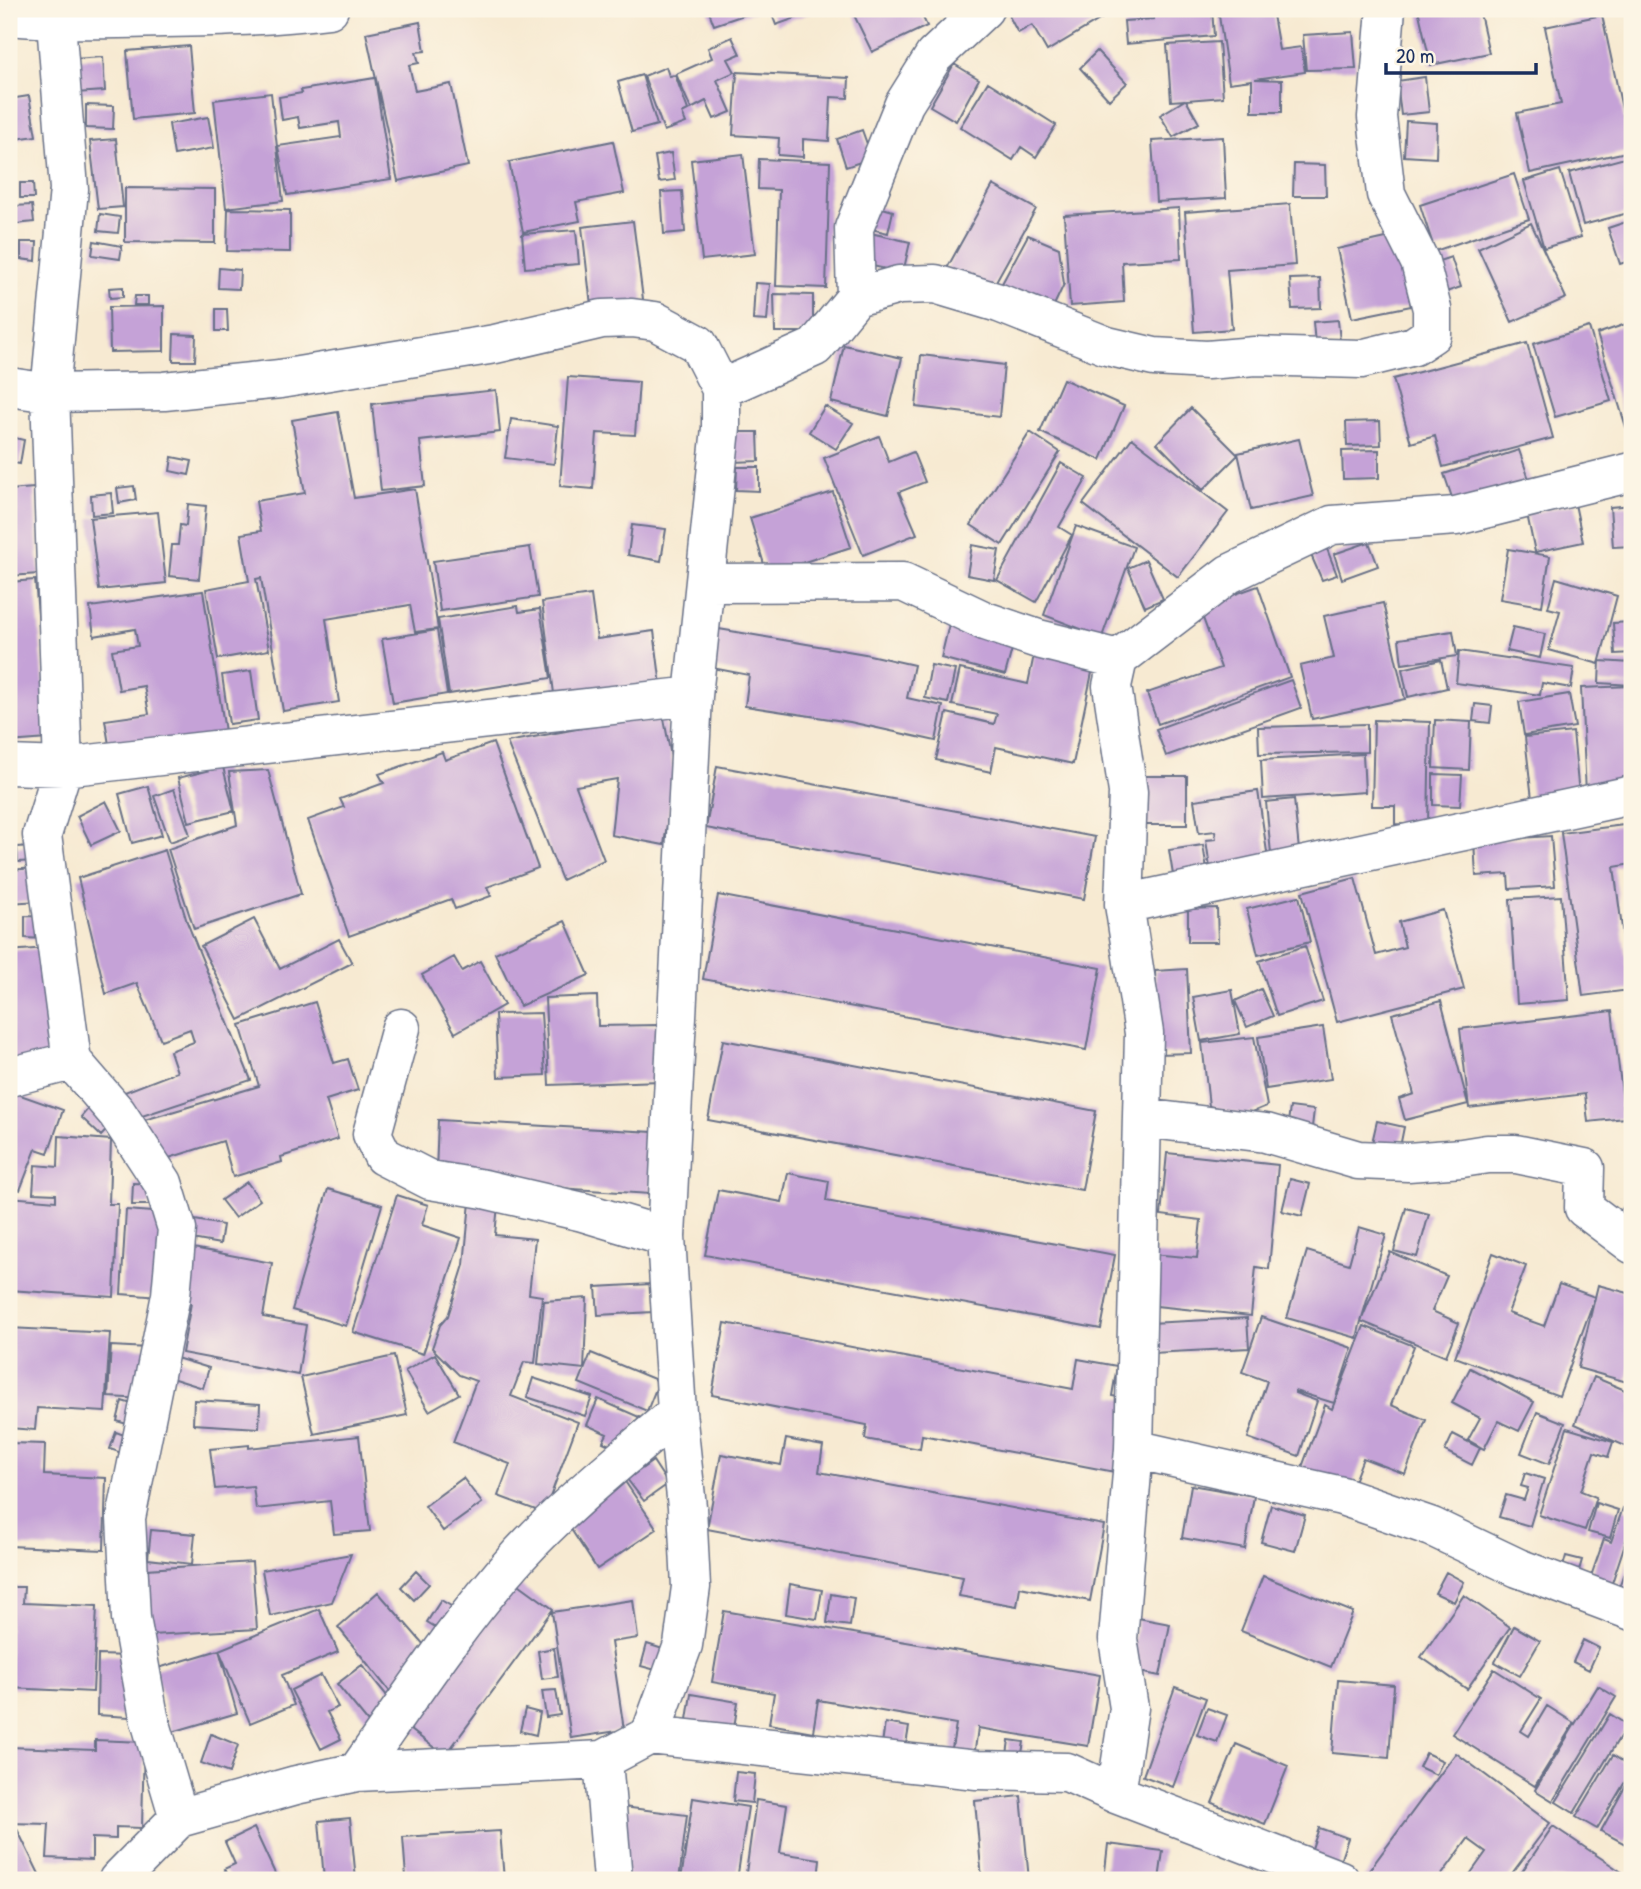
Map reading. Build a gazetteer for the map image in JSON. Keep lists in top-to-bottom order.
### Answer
{
  "scale_bar": "20 m"
}
